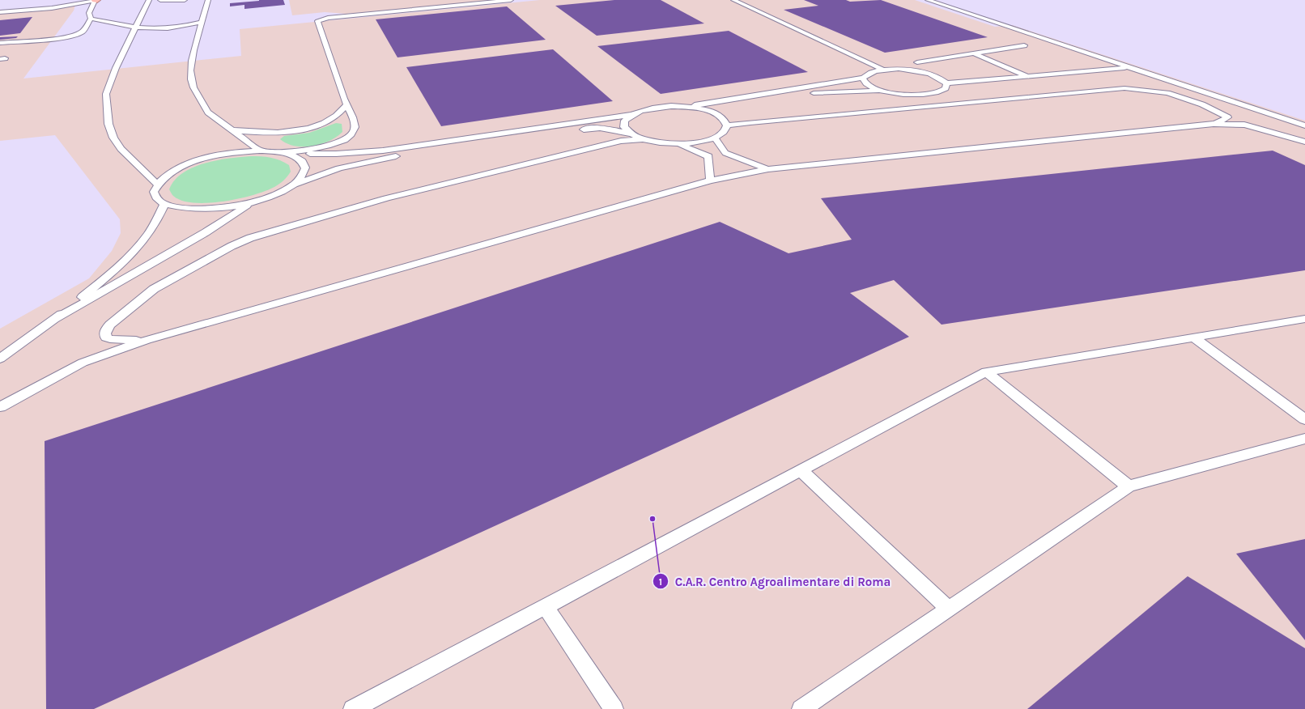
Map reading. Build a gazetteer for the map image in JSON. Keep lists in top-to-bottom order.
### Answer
{
  "places": ["C.A.R. Centro Agroalimentare di Roma"]
}
